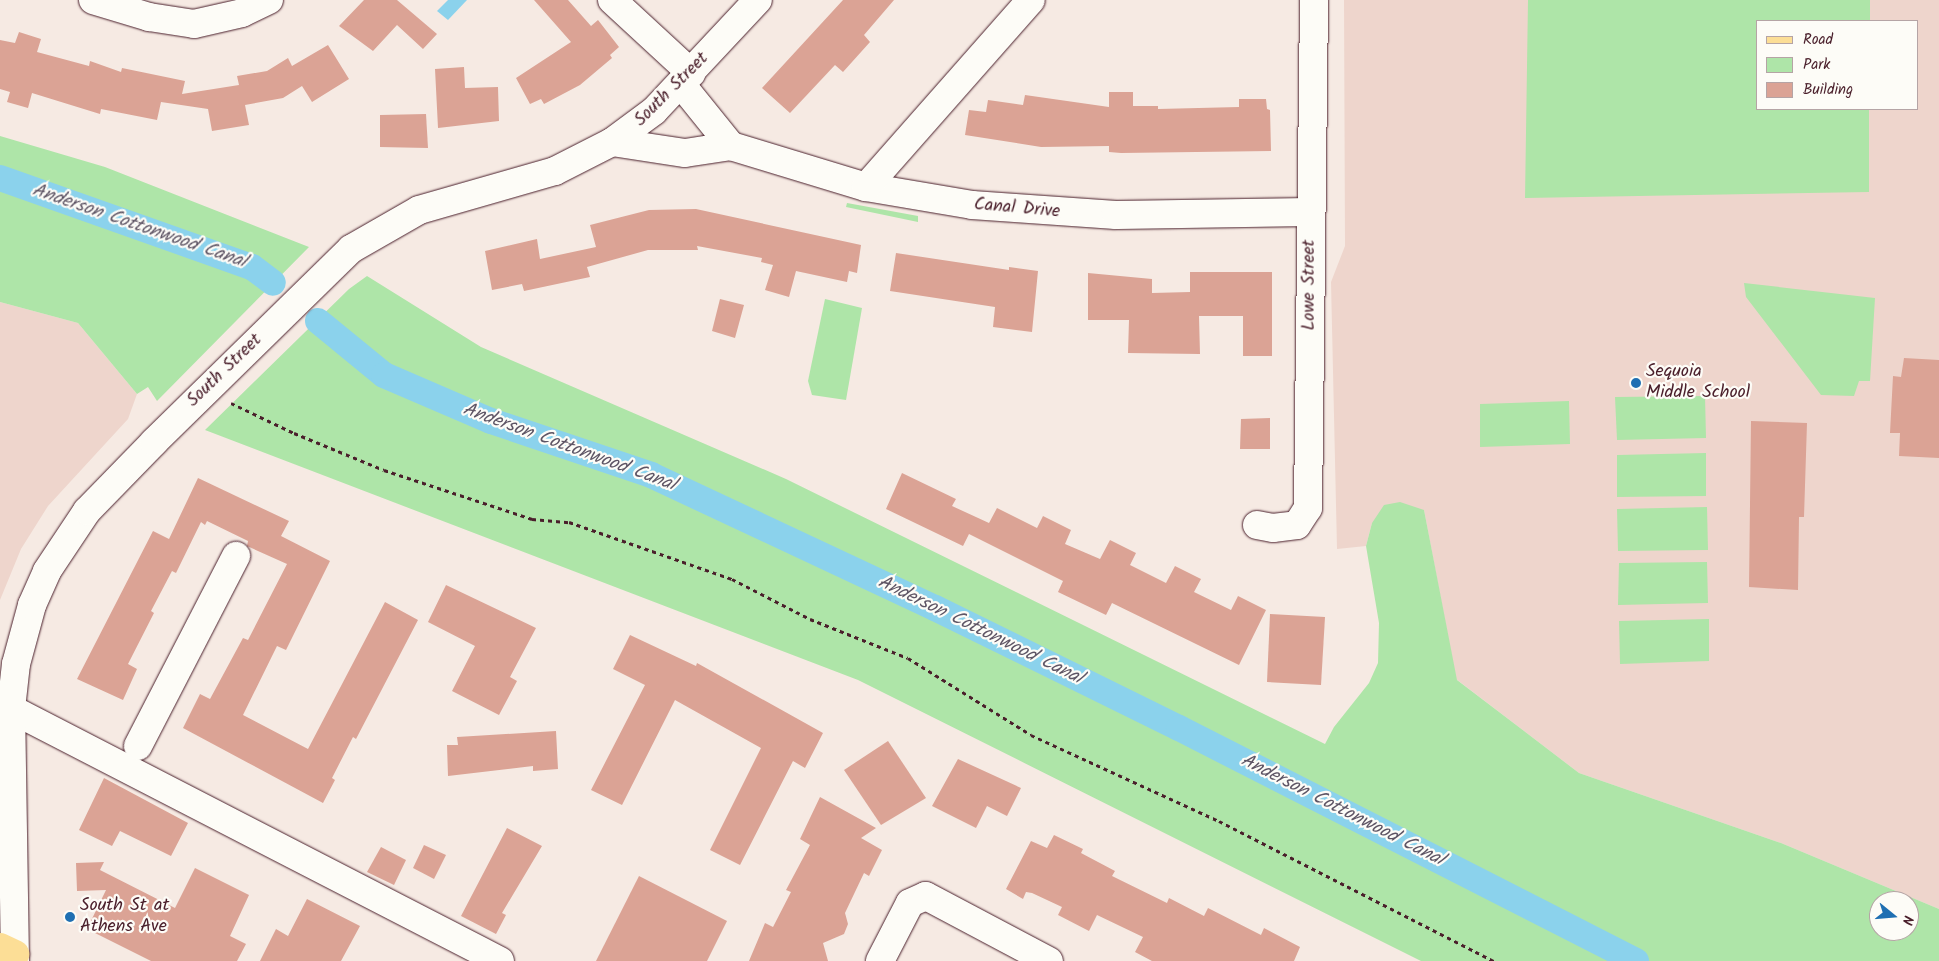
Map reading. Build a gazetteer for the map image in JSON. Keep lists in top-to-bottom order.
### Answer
{
  "streets": {
    "street": ["South Street", "Canal Drive", "Lowe Street"]
  },
  "crossings": [
    ["South Street", "Canal Drive"],
    ["Canal Drive", "Lowe Street"]
  ],
  "water": ["Anderson Cottonwood Canal"],
  "places": ["Sequoia Middle School", "South St at Athens Ave"],
  "legend": ["Road", "Park", "Building"],
  "north": "right"
}
